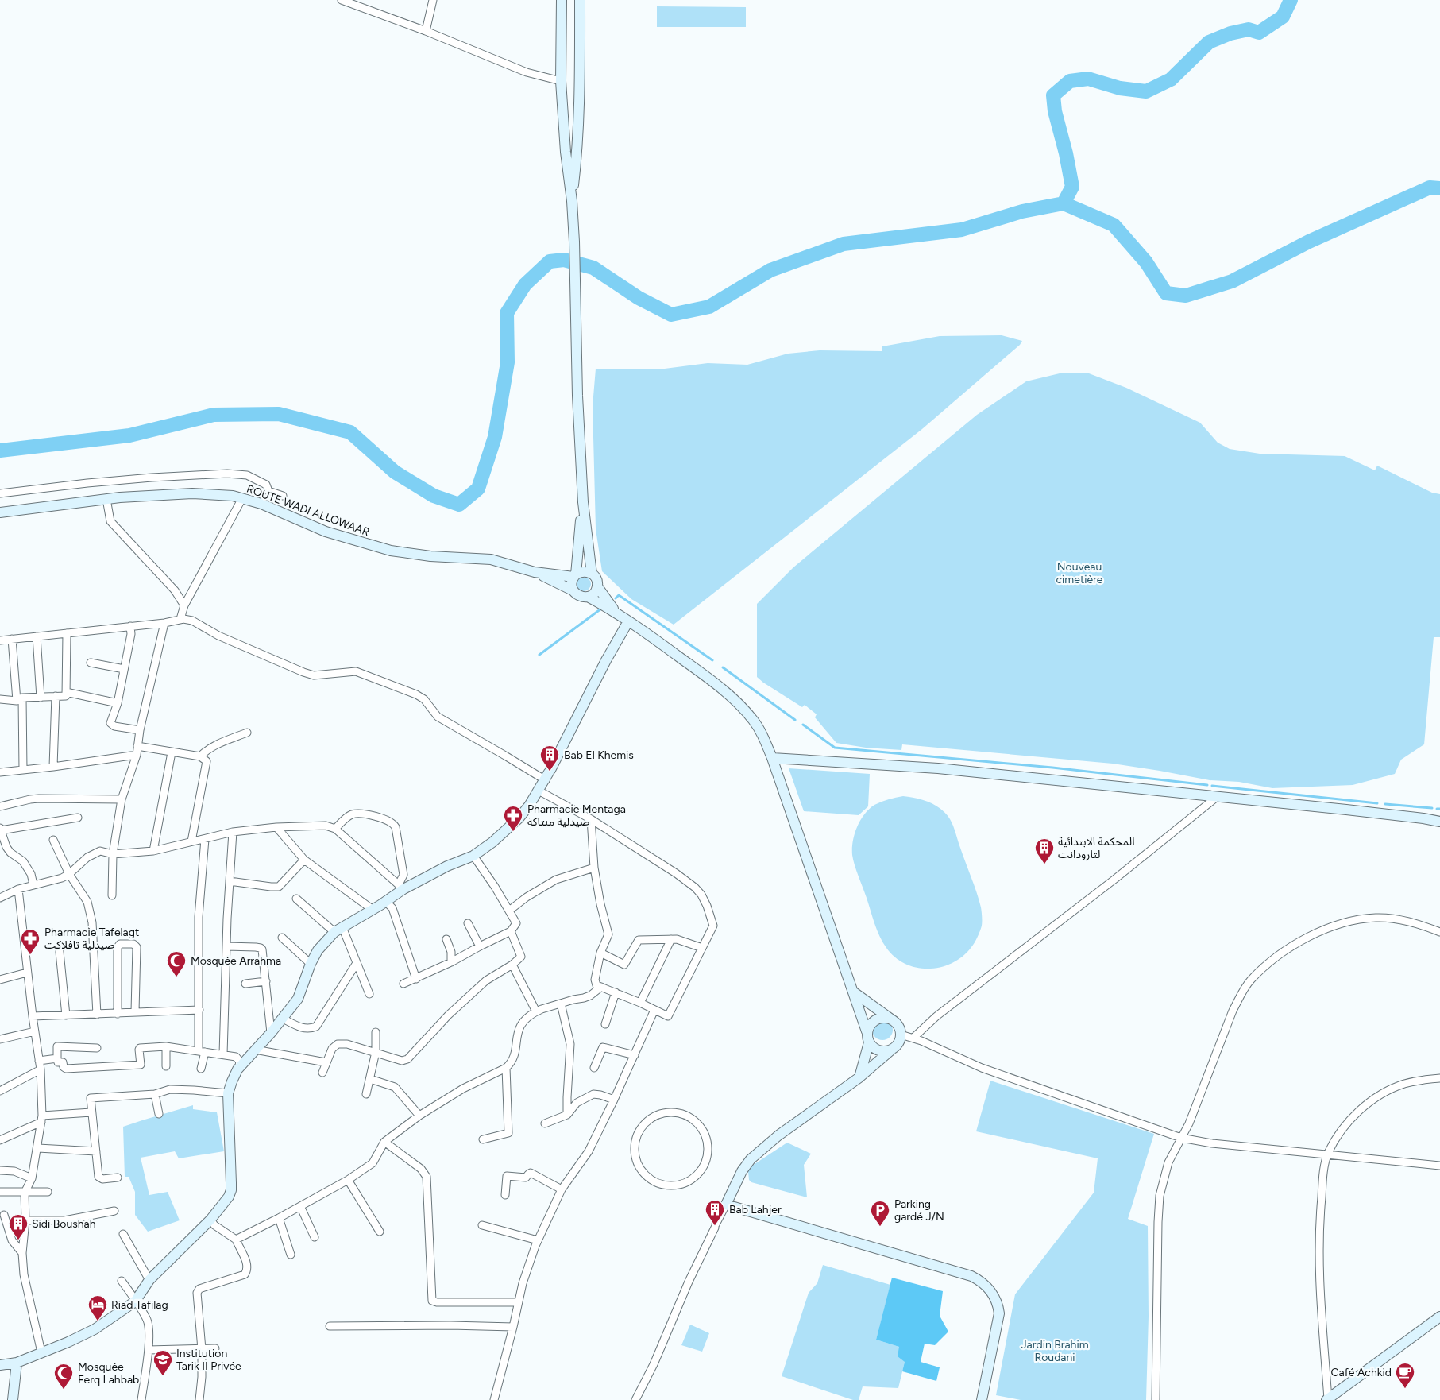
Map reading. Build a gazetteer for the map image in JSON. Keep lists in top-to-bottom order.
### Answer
{
  "streets": {
    "street": ["ROUTE WADI ALLOWAAR"]
  },
  "parks": ["Nouveau cimetière", "Jardin Brahim Roudani"],
  "places": {
    "building": [
      "Bab El Khemis",
      "المحكمة الابتدائية لتارودانت",
      "Bab Lahjer",
      "Sidi Boushah"
    ],
    "pharmacy": ["Pharmacie Mentaga صيدلية منتاكة", "Pharmacie Tafelagt صيدلية تافلاكت"],
    "mosque": ["Mosquée Arrahma", "Mosquée Ferq Lahbab"],
    "parking": ["Parking gardé J/N"],
    "hotel": ["Riad Tafilag"],
    "school or university": ["Institution Tarik II Privée"],
    "cafe": ["Café Achkid"]
  }
}
